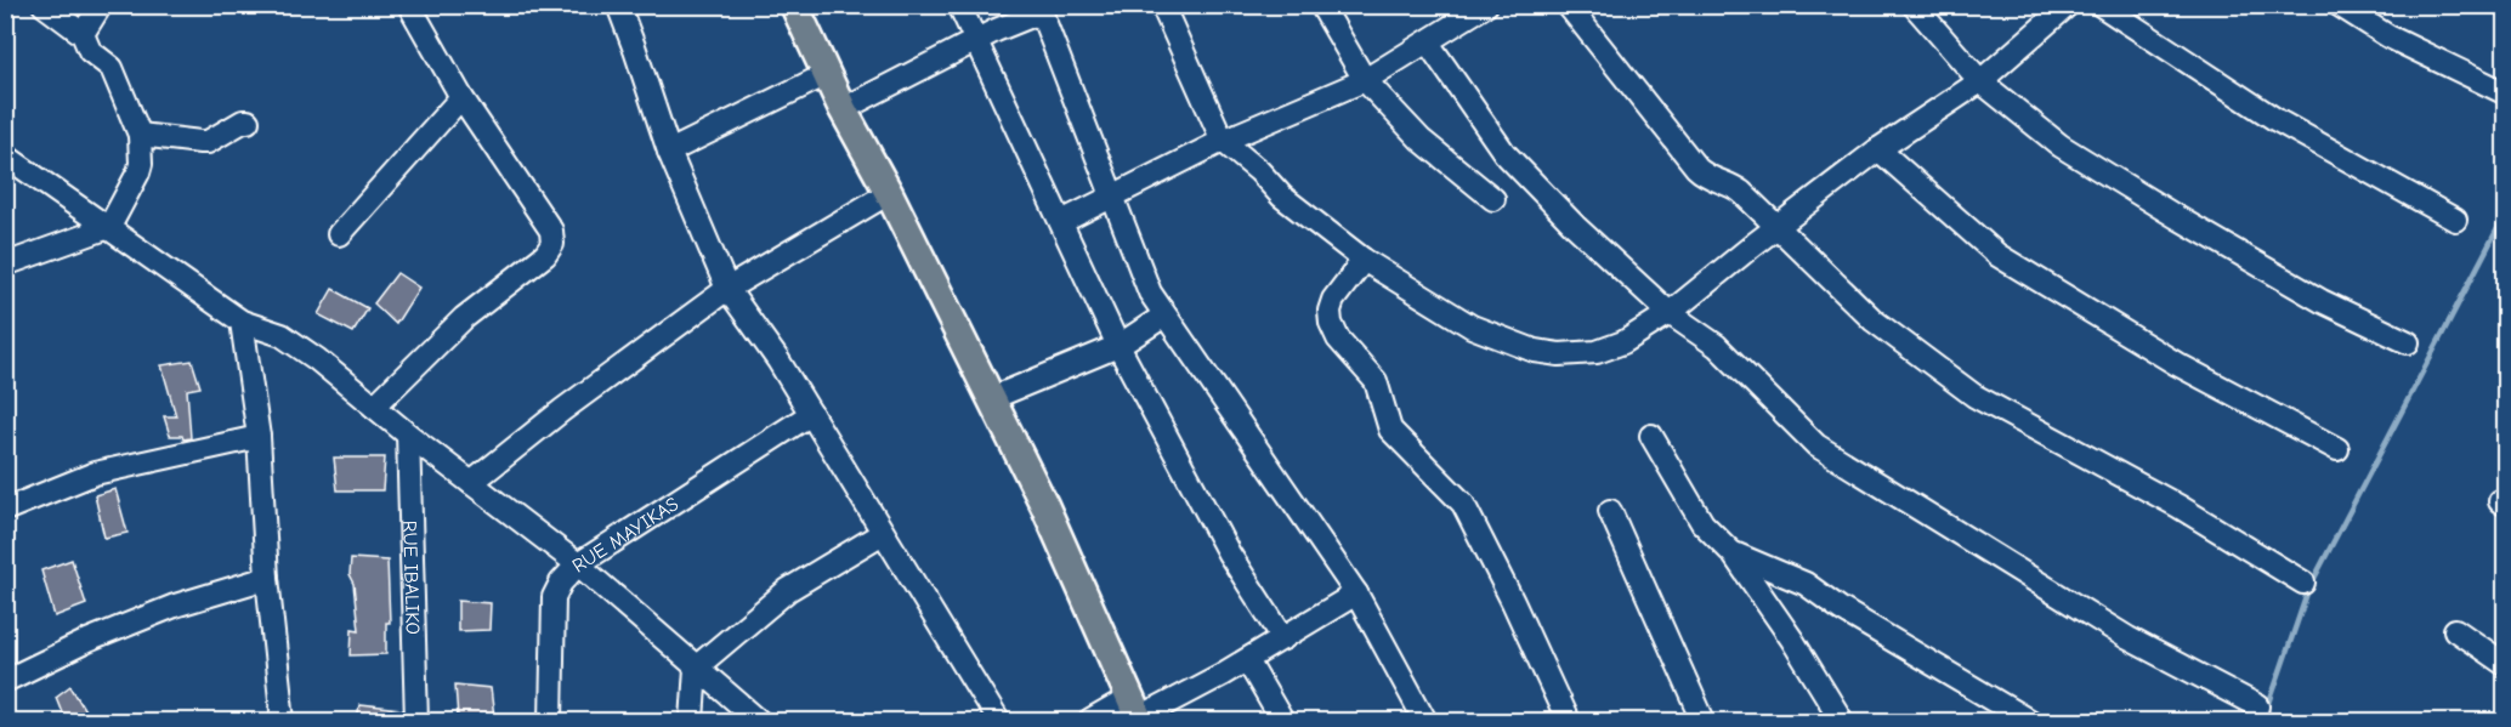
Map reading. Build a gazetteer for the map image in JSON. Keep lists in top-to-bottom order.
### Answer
{
  "streets": {
    "street": ["RUE MAYIKAS", "RUE IBALIKO"]
  }
}
